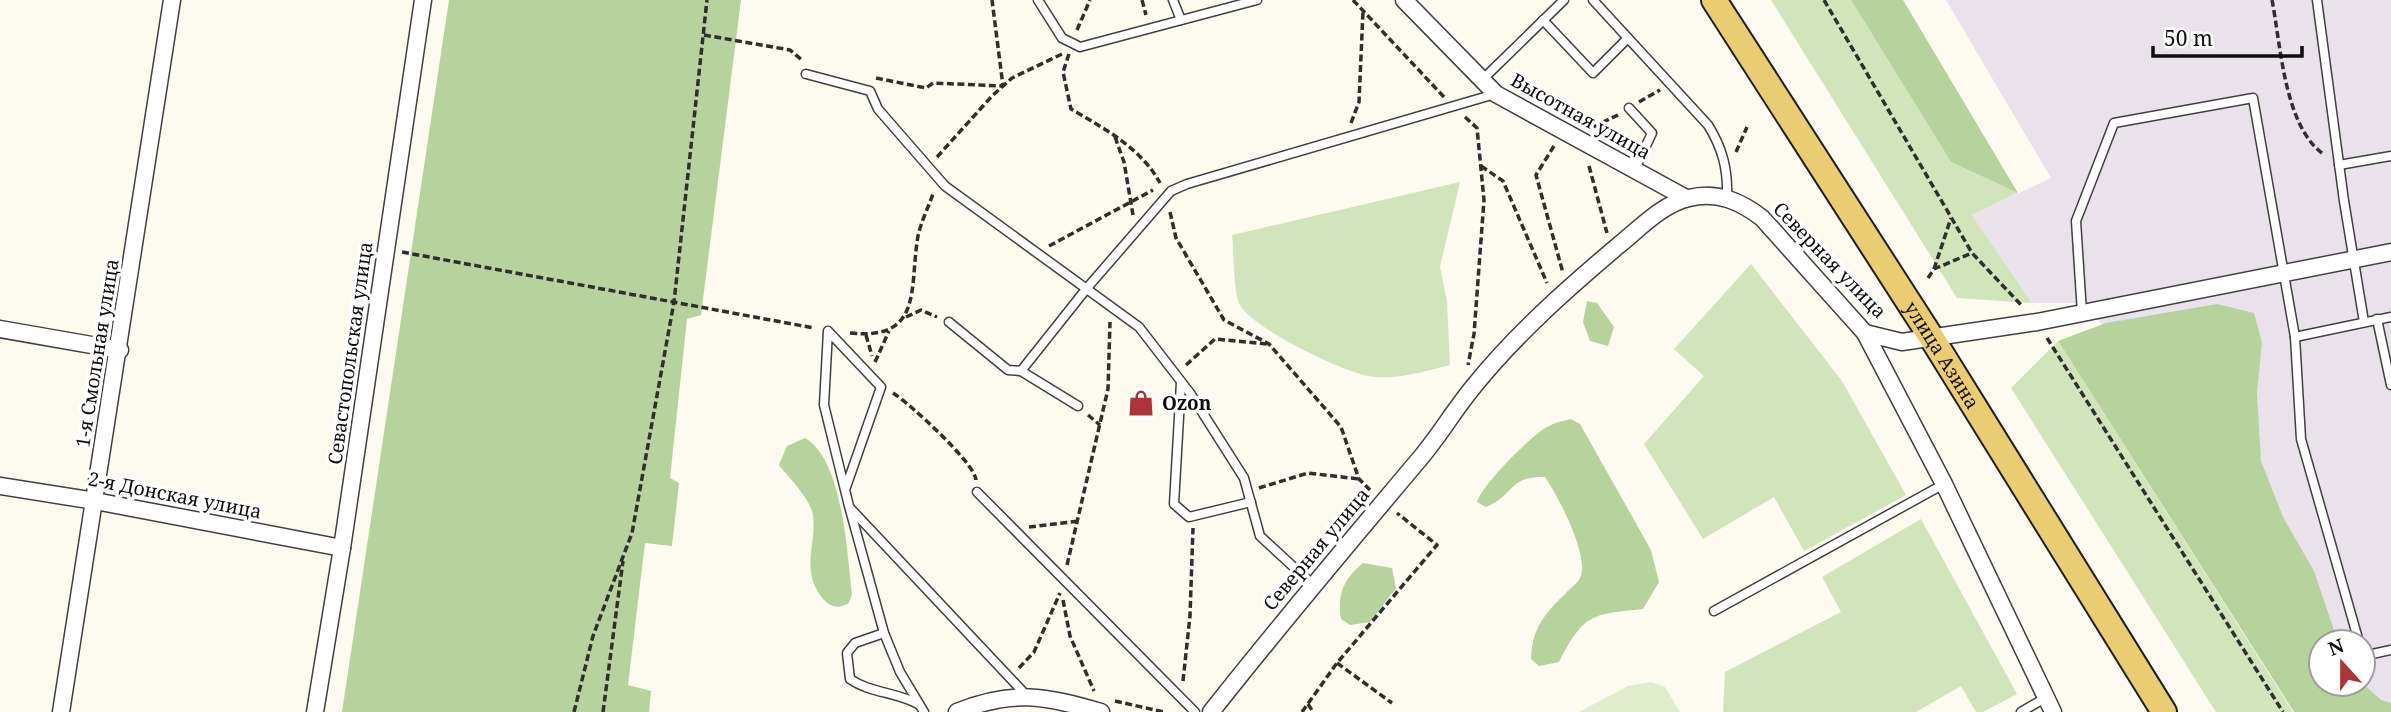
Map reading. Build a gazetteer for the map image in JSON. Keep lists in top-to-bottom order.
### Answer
{
  "streets": {
    "main road": ["улица Азина"],
    "street": [
      "Высотная улица",
      "Северная улица",
      "1-я Смольная улица",
      "Севастопольская улица",
      "2-я Донская улица"
    ]
  },
  "crossings": [
    ["Высотная улица", "Северная улица"],
    ["Северная улица", "улица Азина"],
    ["1-я Смольная улица", "2-я Донская улица"],
    ["Севастопольская улица", "2-я Донская улица"]
  ],
  "places": {
    "shop": ["Ozon"]
  },
  "scale_bar": "50 m",
  "north": "top"
}
